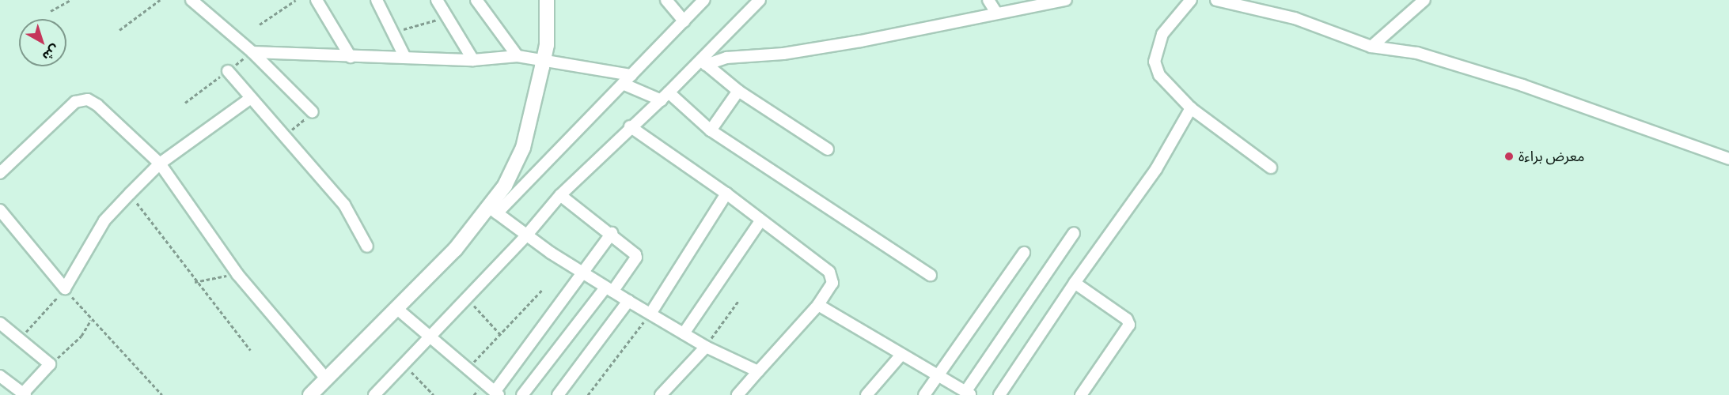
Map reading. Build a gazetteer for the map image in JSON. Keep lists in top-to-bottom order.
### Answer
{
  "places": ["معرض براءة"],
  "north": "bottom right"
}
